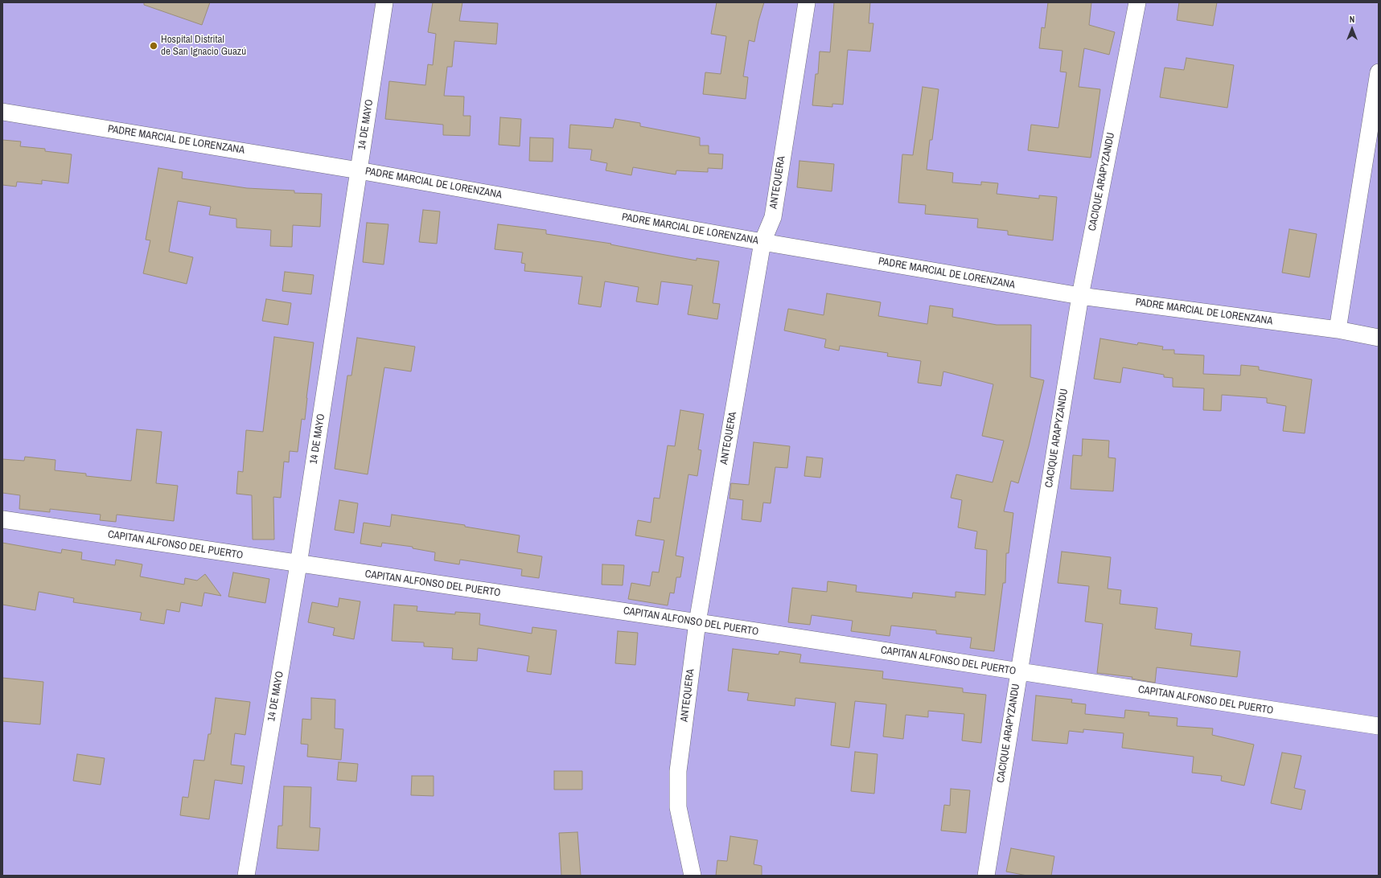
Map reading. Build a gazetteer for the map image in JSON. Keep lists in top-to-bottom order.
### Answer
{
  "streets": {
    "street": [
      "14 DE MAYO",
      "PADRE MARCIAL DE LORENZANA",
      "CACIQUE ARAPYZANDU",
      "ANTEQUERA",
      "CAPITAN ALFONSO DEL PUERTO"
    ]
  },
  "crossings": [
    ["14 DE MAYO", "PADRE MARCIAL DE LORENZANA"],
    ["14 DE MAYO", "CAPITAN ALFONSO DEL PUERTO"],
    ["PADRE MARCIAL DE LORENZANA", "CACIQUE ARAPYZANDU"],
    ["PADRE MARCIAL DE LORENZANA", "ANTEQUERA"],
    ["CACIQUE ARAPYZANDU", "CAPITAN ALFONSO DEL PUERTO"],
    ["ANTEQUERA", "CAPITAN ALFONSO DEL PUERTO"]
  ],
  "places": ["Hospital Distrital de San Ignacio Guazú"],
  "north": "top"
}
